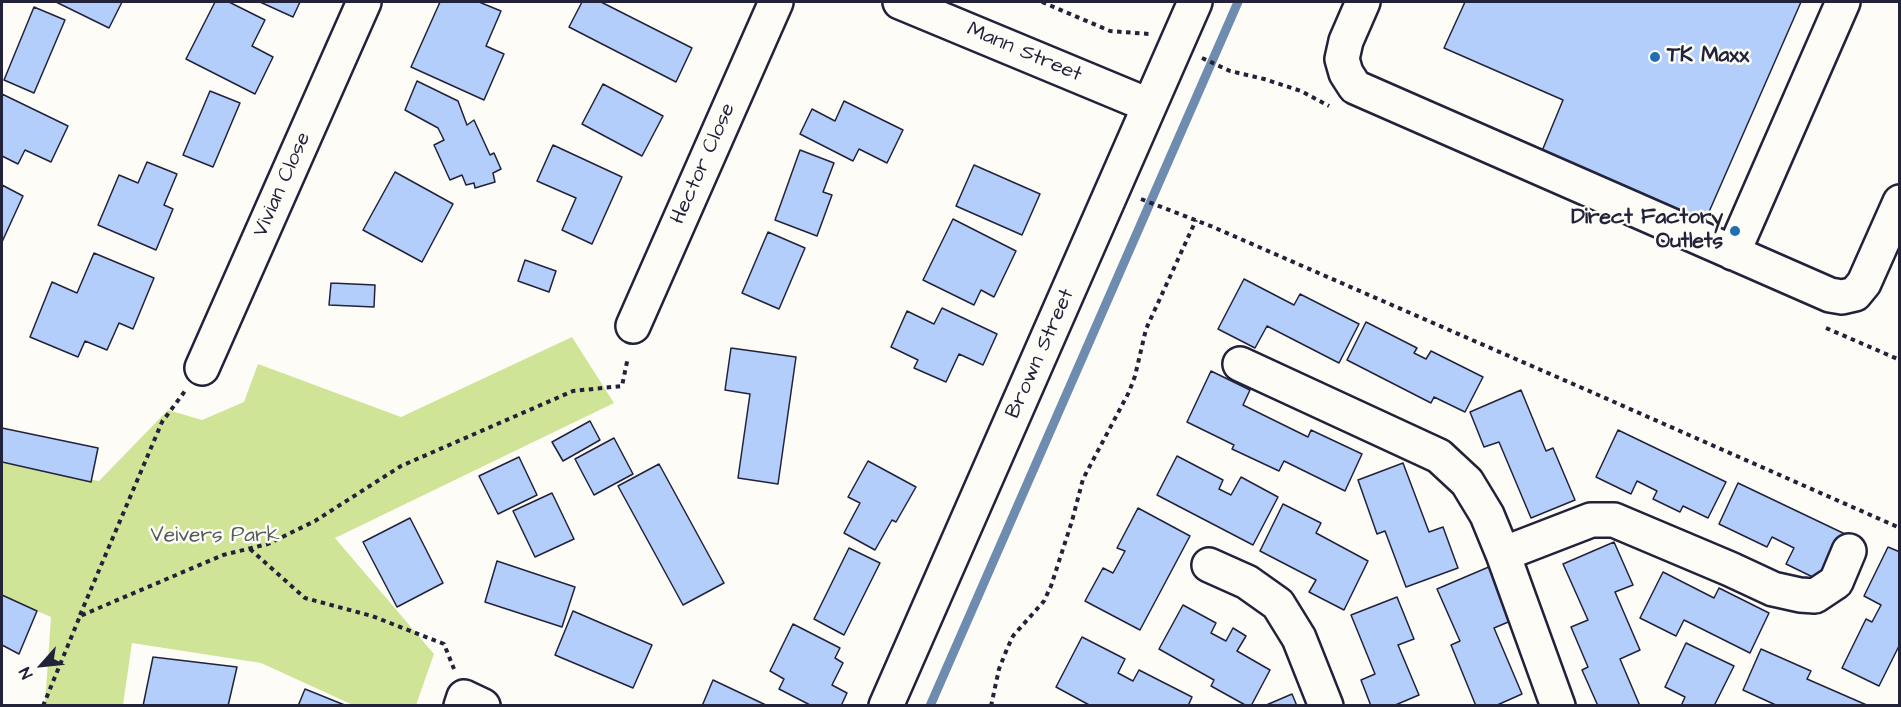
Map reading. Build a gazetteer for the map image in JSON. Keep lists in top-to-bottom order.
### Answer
{
  "streets": {
    "street": [
      "Mann Street",
      "Hector Close",
      "Vivian Close",
      "Brown Street"
    ]
  },
  "crossings": [
    ["Mann Street", "Brown Street"]
  ],
  "parks": ["Veivers Park"],
  "places": ["TK Maxx", "Direct Factory Outlets"],
  "north": "bottom left"
}
